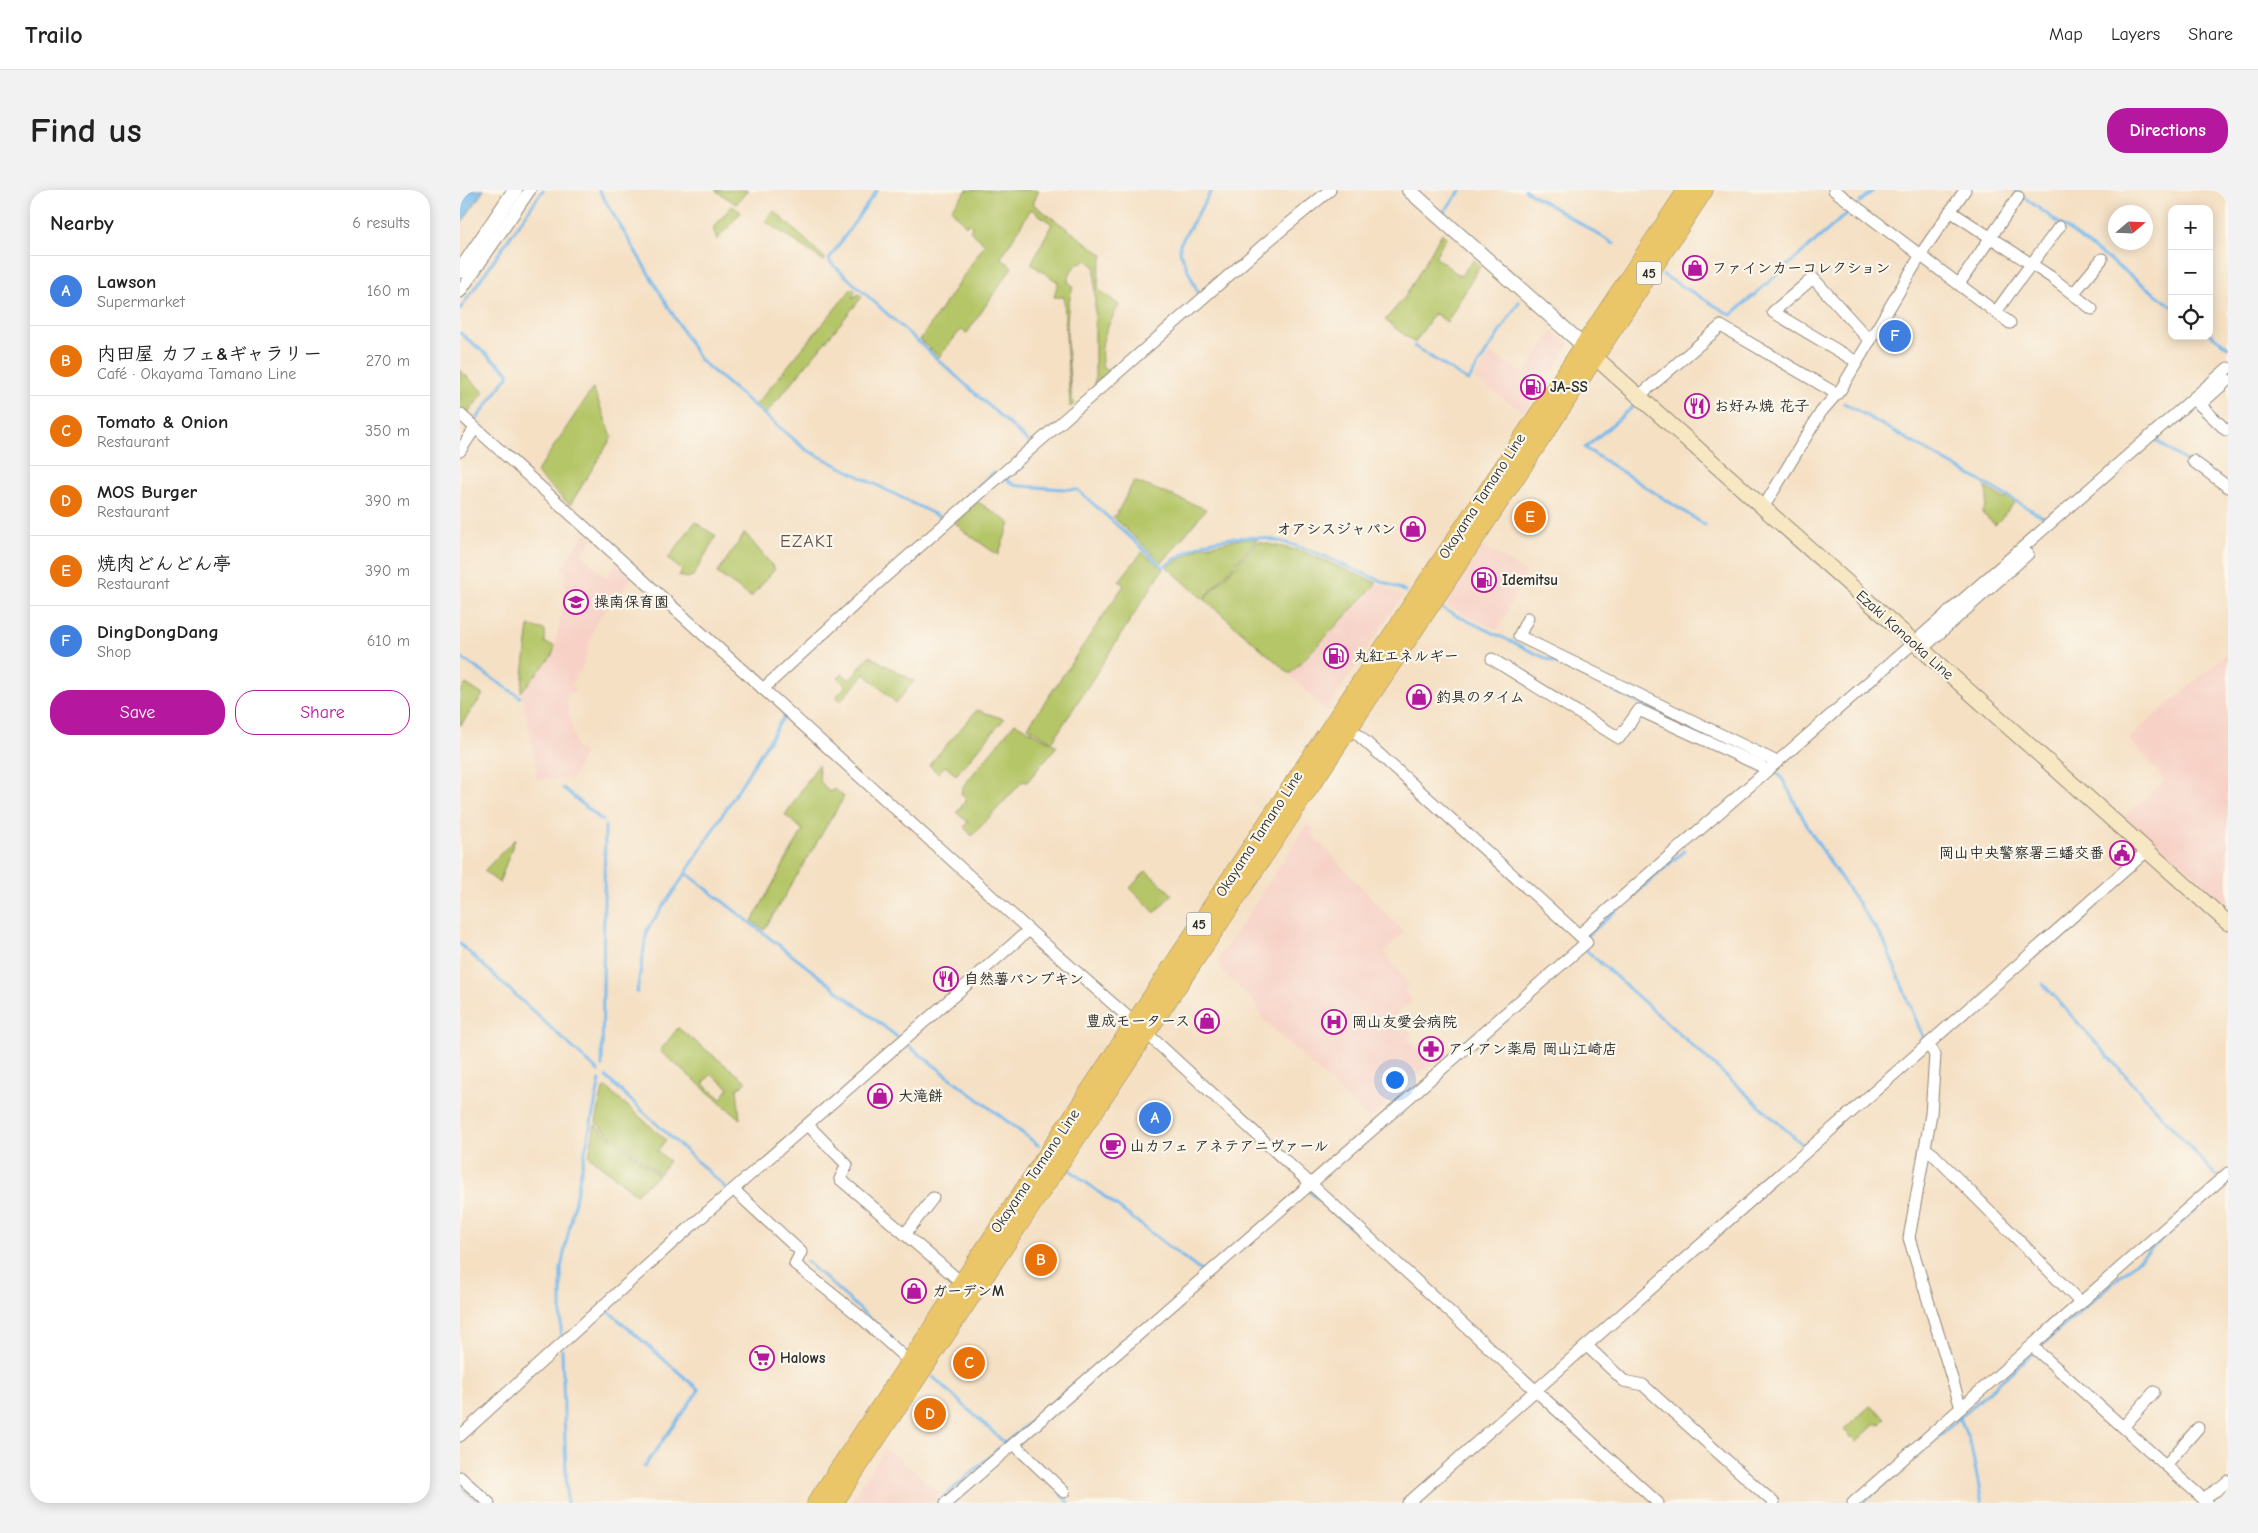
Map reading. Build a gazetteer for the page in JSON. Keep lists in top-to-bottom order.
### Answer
{
  "streets": {
    "main road": ["45", "Okayama Tamano Line", "Ezaki Kanaoka Line"]
  },
  "crossings": [
    ["Okayama Tamano Line", "Ezaki Kanaoka Line"]
  ],
  "districts": ["EZAKI"],
  "places": {
    "shop": [
      "ファインカーコレクション",
      "オアシスジャパン",
      "釣具のタイム",
      "豊成モータース",
      "大滝餅",
      "ガーデンM"
    ],
    "fuel station": ["JA-SS", "Idemitsu", "丸紅エネルギー"],
    "restaurant": ["お好み焼 花子", "自然薯パンプキン"],
    "school or university": ["操南保育園"],
    "public building": ["岡山中央警察署三蟠交番"],
    "hospital": ["岡山友愛会病院"],
    "pharmacy": ["アイアン薬局 岡山江崎店"],
    "cafe": ["山カフェ アネテアニヴァール"],
    "supermarket": ["Halows"]
  },
  "north": "right",
  "page": {
    "header": "Trailo",
    "nav": ["Map", "Layers", "Share"],
    "buttons": [
      "Directions",
      ["Save", "Share"]
    ],
    "title": "Find us",
    "heading": ["Nearby", "6 results"],
    "map_buttons": ["+", "−"],
    "list": [
      {
        "mark": "A",
        "name": "Lawson",
        "note": "Supermarket",
        "value": "160 m"
      },
      {
        "mark": "B",
        "name": "内田屋 カフェ&ギャラリー",
        "note": "Café · Okayama Tamano Line",
        "value": "270 m"
      },
      {
        "mark": "C",
        "name": "Tomato & Onion",
        "note": "Restaurant",
        "value": "350 m"
      },
      {
        "mark": "D",
        "name": "MOS Burger",
        "note": "Restaurant",
        "value": "390 m"
      },
      {
        "mark": "E",
        "name": "焼肉どんどん亭",
        "note": "Restaurant",
        "value": "390 m"
      },
      {
        "mark": "F",
        "name": "DingDongDang",
        "note": "Shop",
        "value": "610 m"
      }
    ],
    "pins": [
      "F",
      "E",
      "A",
      "B",
      "C",
      "D"
    ]
  }
}
